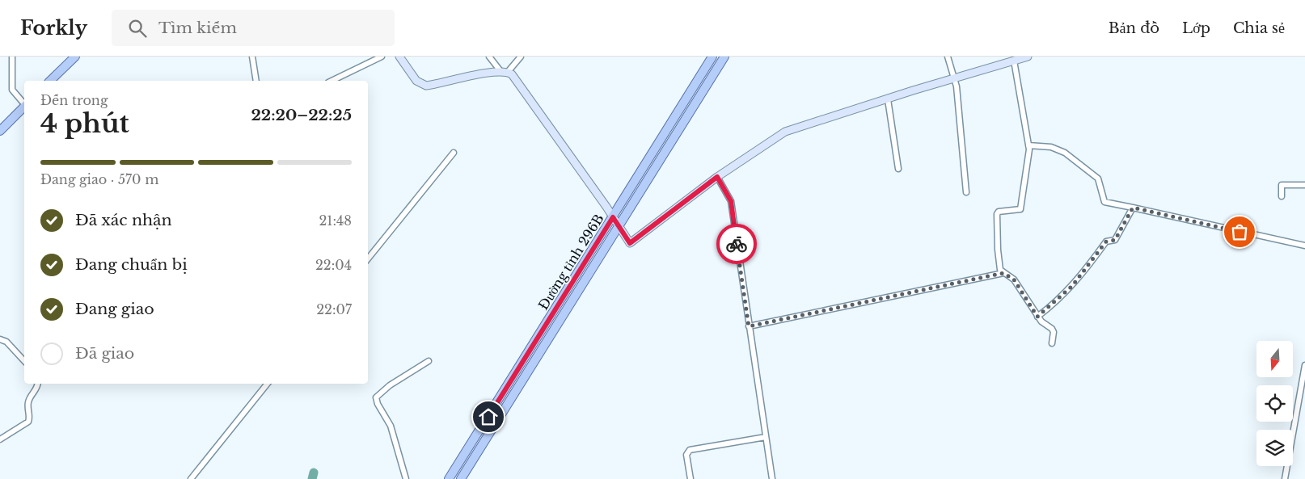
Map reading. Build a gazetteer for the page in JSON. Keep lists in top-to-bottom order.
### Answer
{
  "streets": {
    "main road": ["Đường tỉnh 296B"]
  },
  "north": "bottom",
  "page": {
    "header": "Forkly",
    "search": "Tìm kiếm",
    "nav": ["Bản đồ", "Lớp", "Chia sẻ"],
    "heading": ["4 phút", "Đến trong", "22:20–22:25"],
    "bar": "Đang giao · 570 m",
    "list": [
      ["Đã xác nhận", "21:48"],
      ["Đang chuẩn bị", "22:04"],
      ["Đang giao", "22:07"],
      "Đã giao"
    ]
  }
}
